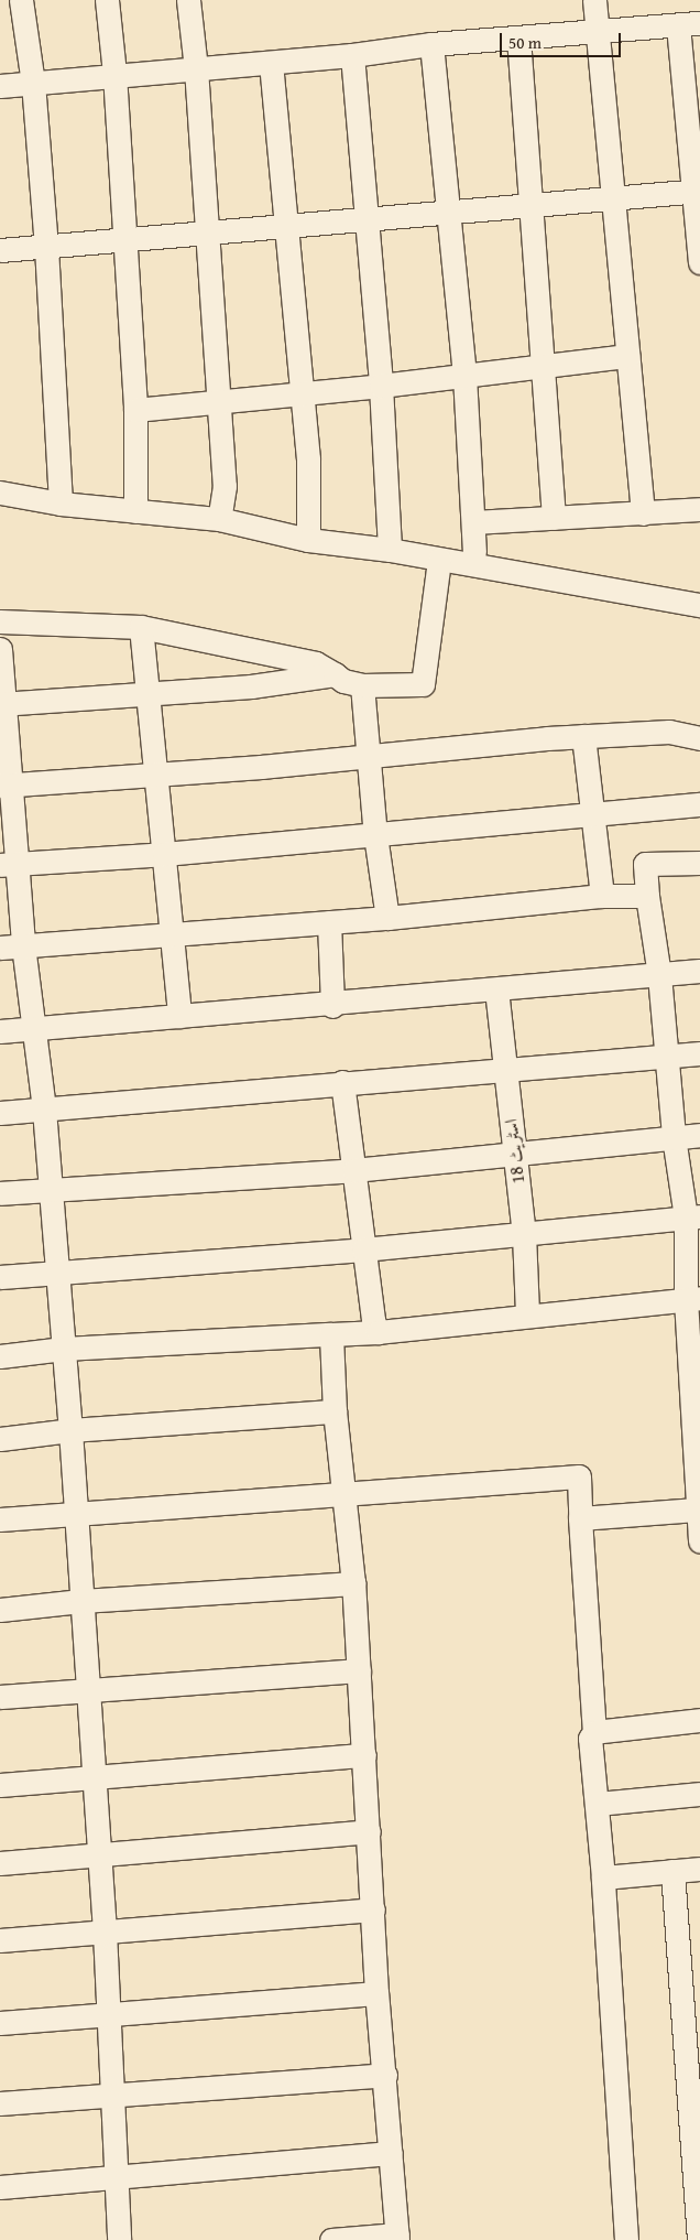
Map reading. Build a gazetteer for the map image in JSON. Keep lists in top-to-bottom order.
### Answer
{
  "streets": {
    "street": ["اسٹریٹ 18"]
  },
  "scale_bar": "50 m"
}
